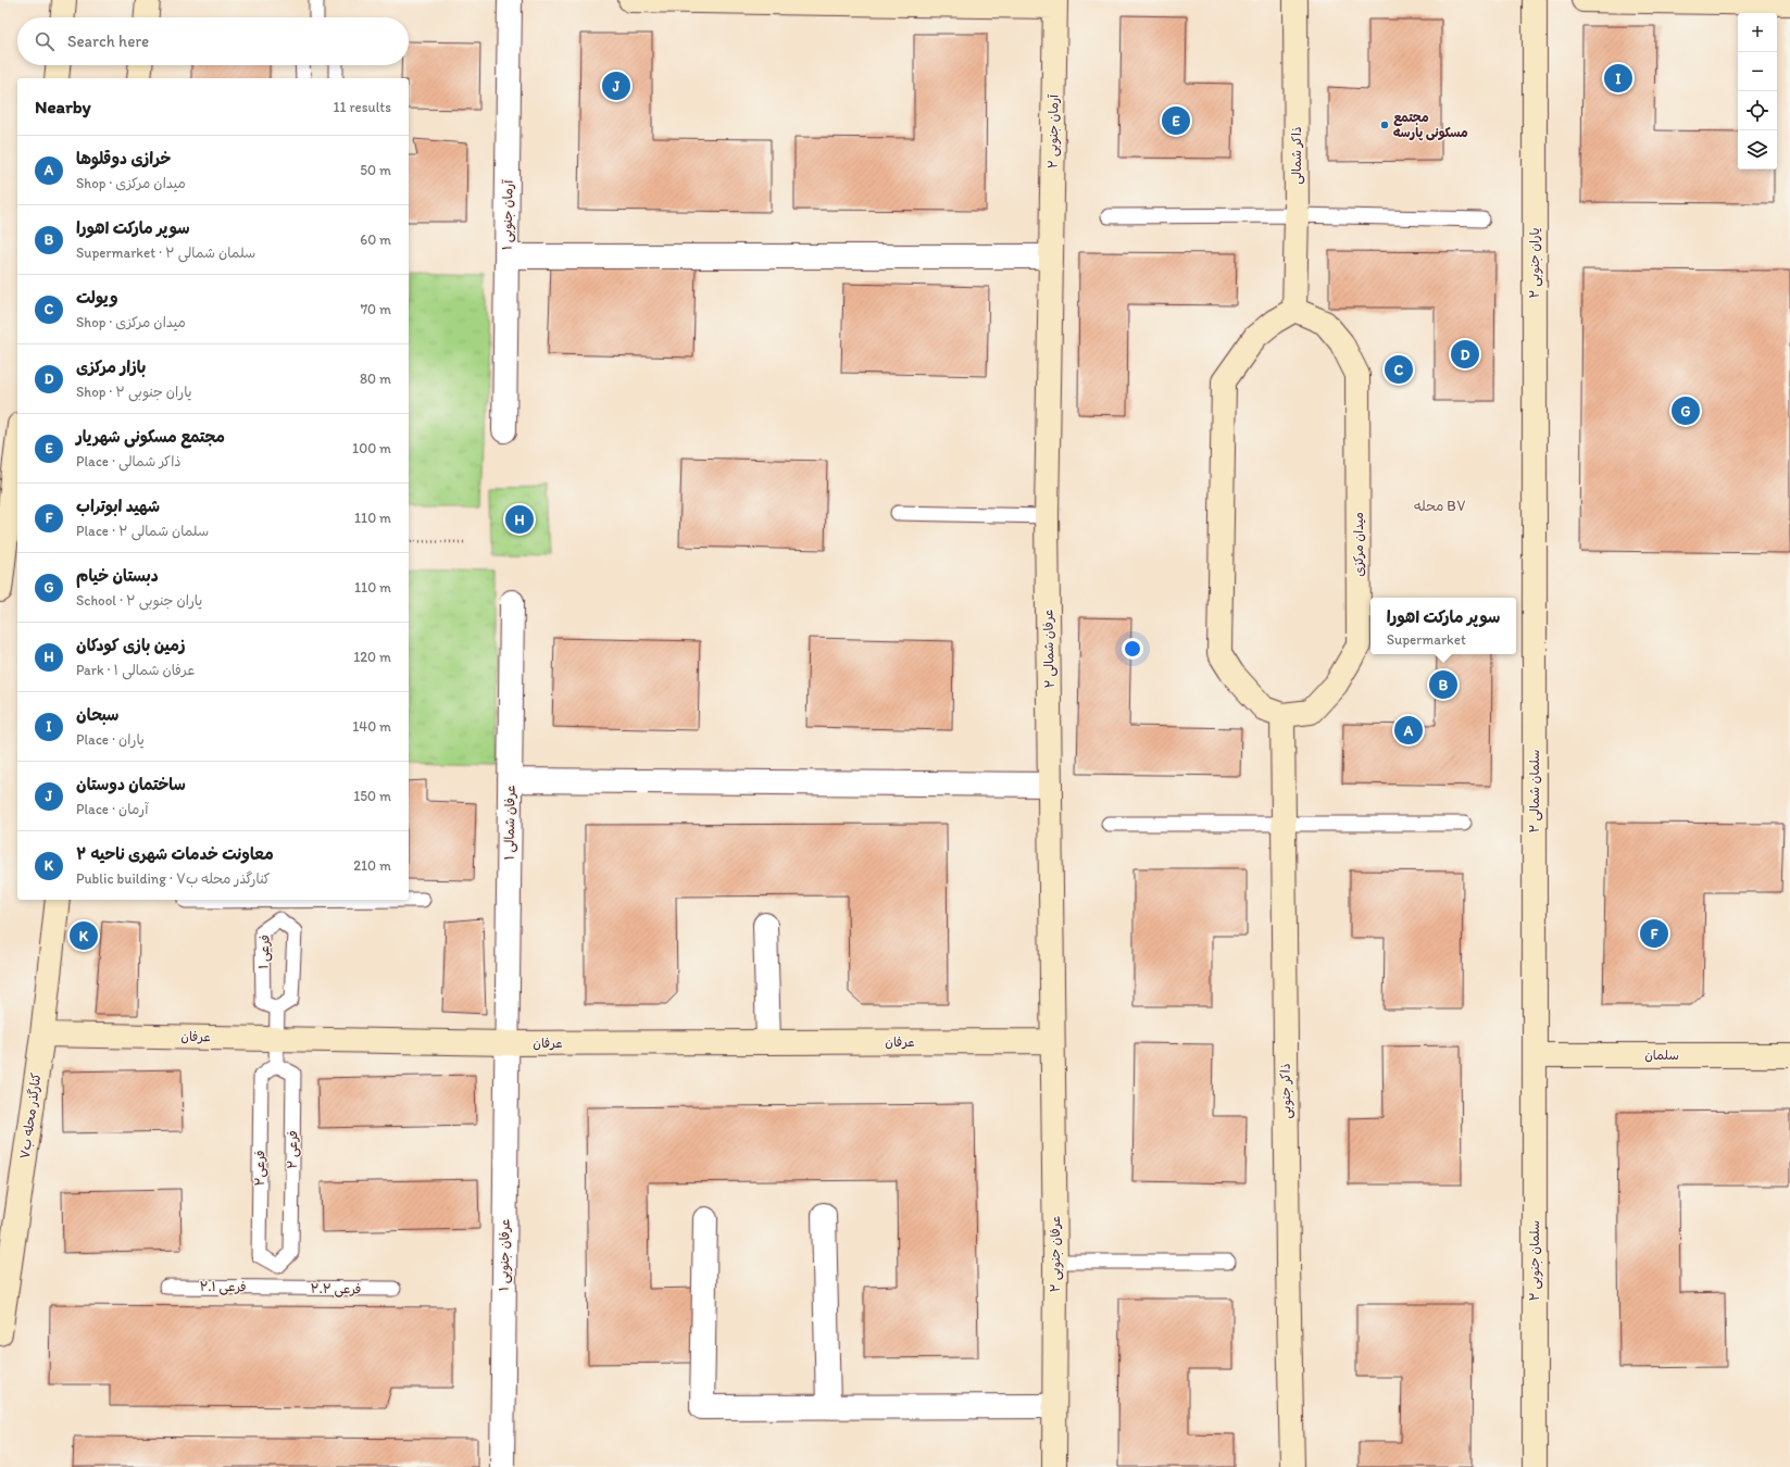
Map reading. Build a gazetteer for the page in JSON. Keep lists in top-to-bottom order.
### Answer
{
  "streets": {
    "street": [
      "آرمان جنوبی ۲",
      "ذاکر شمالی",
      "آرمان جنوبی ۱",
      "یاران جنوبی ۲",
      "میدان مرکزی",
      "عرفان شمالی ۲",
      "سلمان شمالی ۲",
      "عرفان شمالی ۱",
      "عرفان",
      "سلمان",
      "ذاکر جنوبی",
      "کنارگذر محله ب۷",
      "عرفان جنوبی ۲",
      "عرفان جنوبی ۱",
      "سلمان جنوبی ۲"
    ],
    "lane": [
      "فرعی ۱",
      "فرعی ۲",
      "فرعی۲",
      "فرعی ۲.۱",
      "فرعی ۲.۲"
    ]
  },
  "crossings": [
    ["آرمان جنوبی ۲", "عرفان شمالی ۲"],
    ["ذاکر شمالی", "میدان مرکزی"],
    ["یاران جنوبی ۲", "سلمان شمالی ۲"],
    ["میدان مرکزی", "ذاکر جنوبی"],
    ["عرفان شمالی ۲", "عرفان"],
    ["عرفان شمالی ۲", "عرفان جنوبی ۲"],
    ["سلمان شمالی ۲", "سلمان"],
    ["سلمان شمالی ۲", "سلمان جنوبی ۲"],
    ["عرفان شمالی ۱", "عرفان"],
    ["عرفان شمالی ۱", "عرفان جنوبی ۱"],
    ["عرفان", "کنارگذر محله ب۷"],
    ["عرفان", "عرفان جنوبی ۲"],
    ["عرفان", "عرفان جنوبی ۱"],
    ["سلمان", "سلمان جنوبی ۲"],
    ["فرعی ۲", "فرعی۲"],
    ["فرعی ۲.۱", "فرعی ۲.۲"]
  ],
  "districts": ["محله B۷"],
  "places": ["مجتمع مسکونی پارسه"],
  "page": {
    "map_buttons": ["+", "−"],
    "search": "Search here",
    "pins": [
      "I",
      "J",
      "E",
      "D",
      "C",
      "G",
      "H",
      "B",
      "A",
      "F",
      "K"
    ],
    "heading": ["Nearby", "11 results"],
    "list": [
      {
        "mark": "A",
        "name": "خرازی دوقلوها",
        "note": "Shop · میدان مرکزی",
        "value": "50 m"
      },
      {
        "mark": "B",
        "name": "سوپر مارکت اهورا",
        "note": "Supermarket · سلمان شمالی ۲",
        "value": "60 m"
      },
      {
        "mark": "C",
        "name": "ویولت",
        "note": "Shop · میدان مرکزی",
        "value": "70 m"
      },
      {
        "mark": "D",
        "name": "بازار مرکزی",
        "note": "Shop · یاران جنوبی ۲",
        "value": "80 m"
      },
      {
        "mark": "E",
        "name": "مجتمع مسکونی شهریار",
        "note": "Place · ذاکر شمالی",
        "value": "100 m"
      },
      {
        "mark": "F",
        "name": "شهید ابوتراب",
        "note": "Place · سلمان شمالی ۲",
        "value": "110 m"
      },
      {
        "mark": "G",
        "name": "دبستان خیام",
        "note": "School · یاران جنوبی ۲",
        "value": "110 m"
      },
      {
        "mark": "H",
        "name": "زمین بازی کودکان",
        "note": "Park · عرفان شمالی ۱",
        "value": "120 m"
      },
      {
        "mark": "I",
        "name": "سبحان",
        "note": "Place · یاران",
        "value": "140 m"
      },
      {
        "mark": "J",
        "name": "ساختمان دوستان",
        "note": "Place · آرمان",
        "value": "150 m"
      },
      {
        "mark": "K",
        "name": "معاونت خدمات شهری ناحیه ۲",
        "note": "Public building · کنارگذر محله ب۷",
        "value": "210 m"
      }
    ],
    "popup": ["سوپر مارکت اهورا", "Supermarket"]
  }
}
